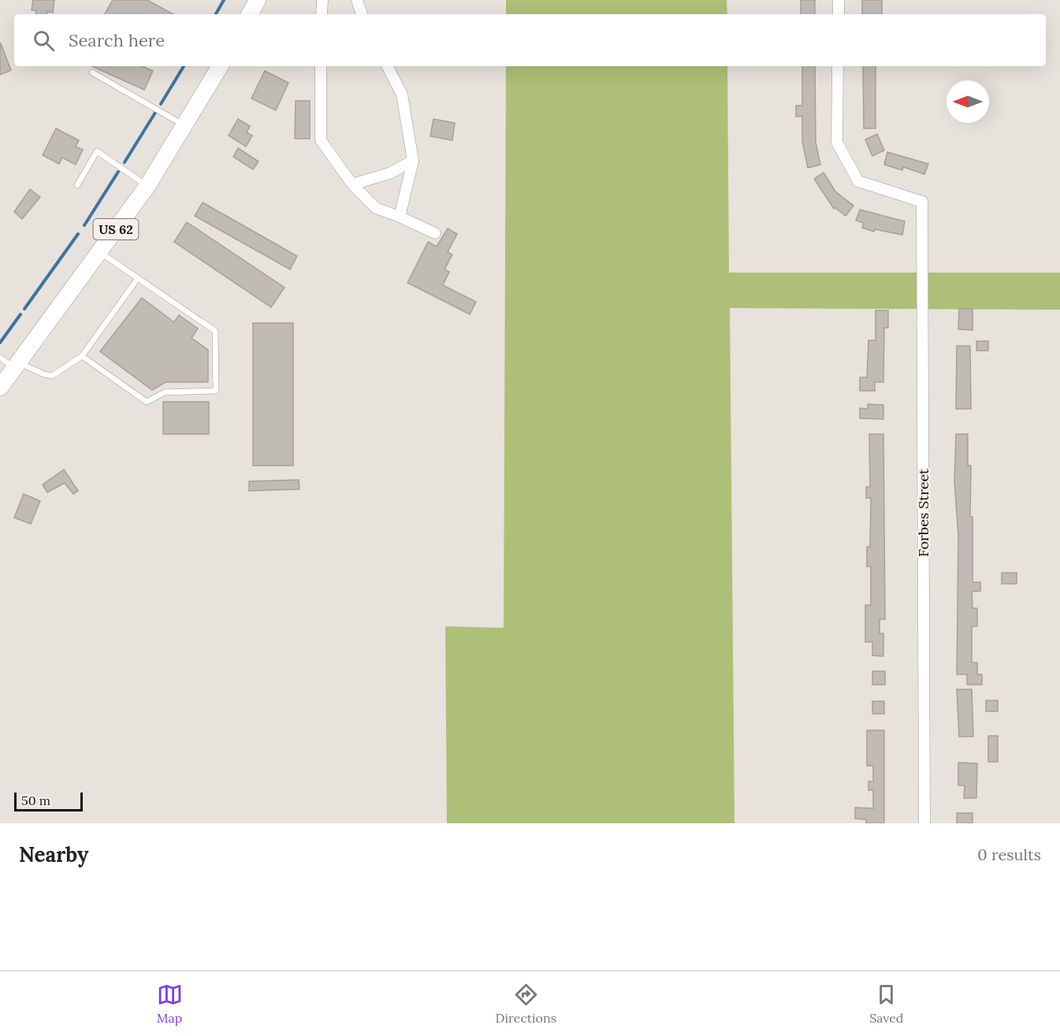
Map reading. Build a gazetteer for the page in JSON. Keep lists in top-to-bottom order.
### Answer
{
  "streets": {
    "main road": ["US 62"],
    "street": ["Forbes Street"]
  },
  "scale_bar": "50 m",
  "north": "left",
  "page": {
    "search": "Search here",
    "scale": "50 m",
    "heading": ["Nearby", "0 results"],
    "nav": ["Map", "Directions", "Saved"]
  }
}
